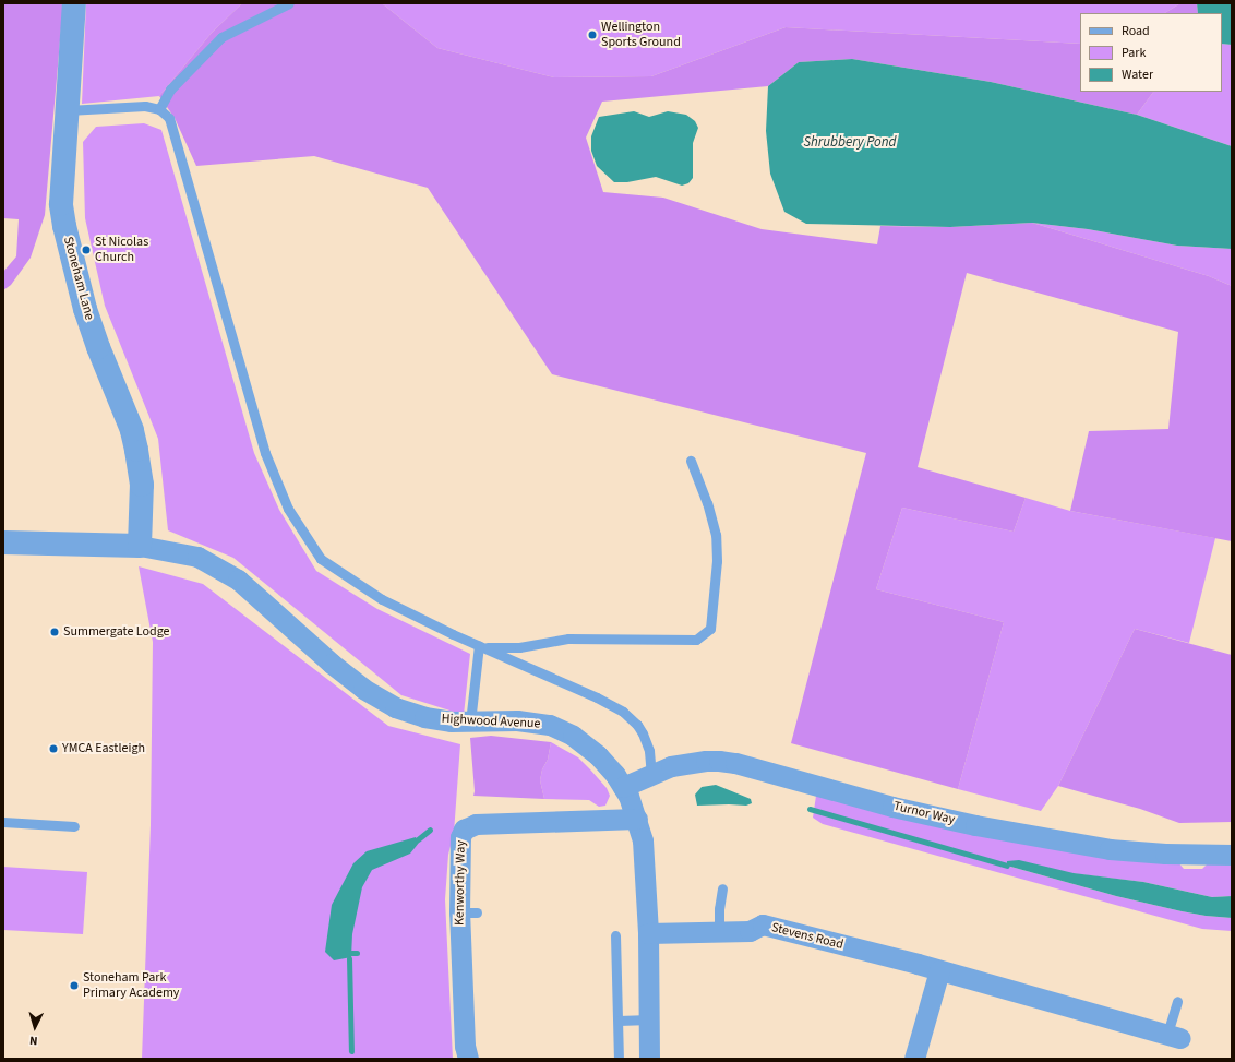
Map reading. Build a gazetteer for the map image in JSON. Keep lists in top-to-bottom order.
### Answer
{
  "streets": {
    "street": [
      "Stoneham Lane",
      "Highwood Avenue",
      "Turnor Way",
      "Kenworthy Way",
      "Stevens Road"
    ]
  },
  "crossings": [
    ["Stoneham Lane", "Highwood Avenue"],
    ["Highwood Avenue", "Turnor Way"],
    ["Highwood Avenue", "Kenworthy Way"],
    ["Highwood Avenue", "Stevens Road"]
  ],
  "water": ["Shrubbery Pond"],
  "places": [
    "Wellington Sports Ground",
    "St Nicolas Church",
    "Summergate Lodge",
    "YMCA Eastleigh",
    "Stoneham Park Primary Academy"
  ],
  "legend": ["Road", "Park", "Water"],
  "north": "bottom"
}
